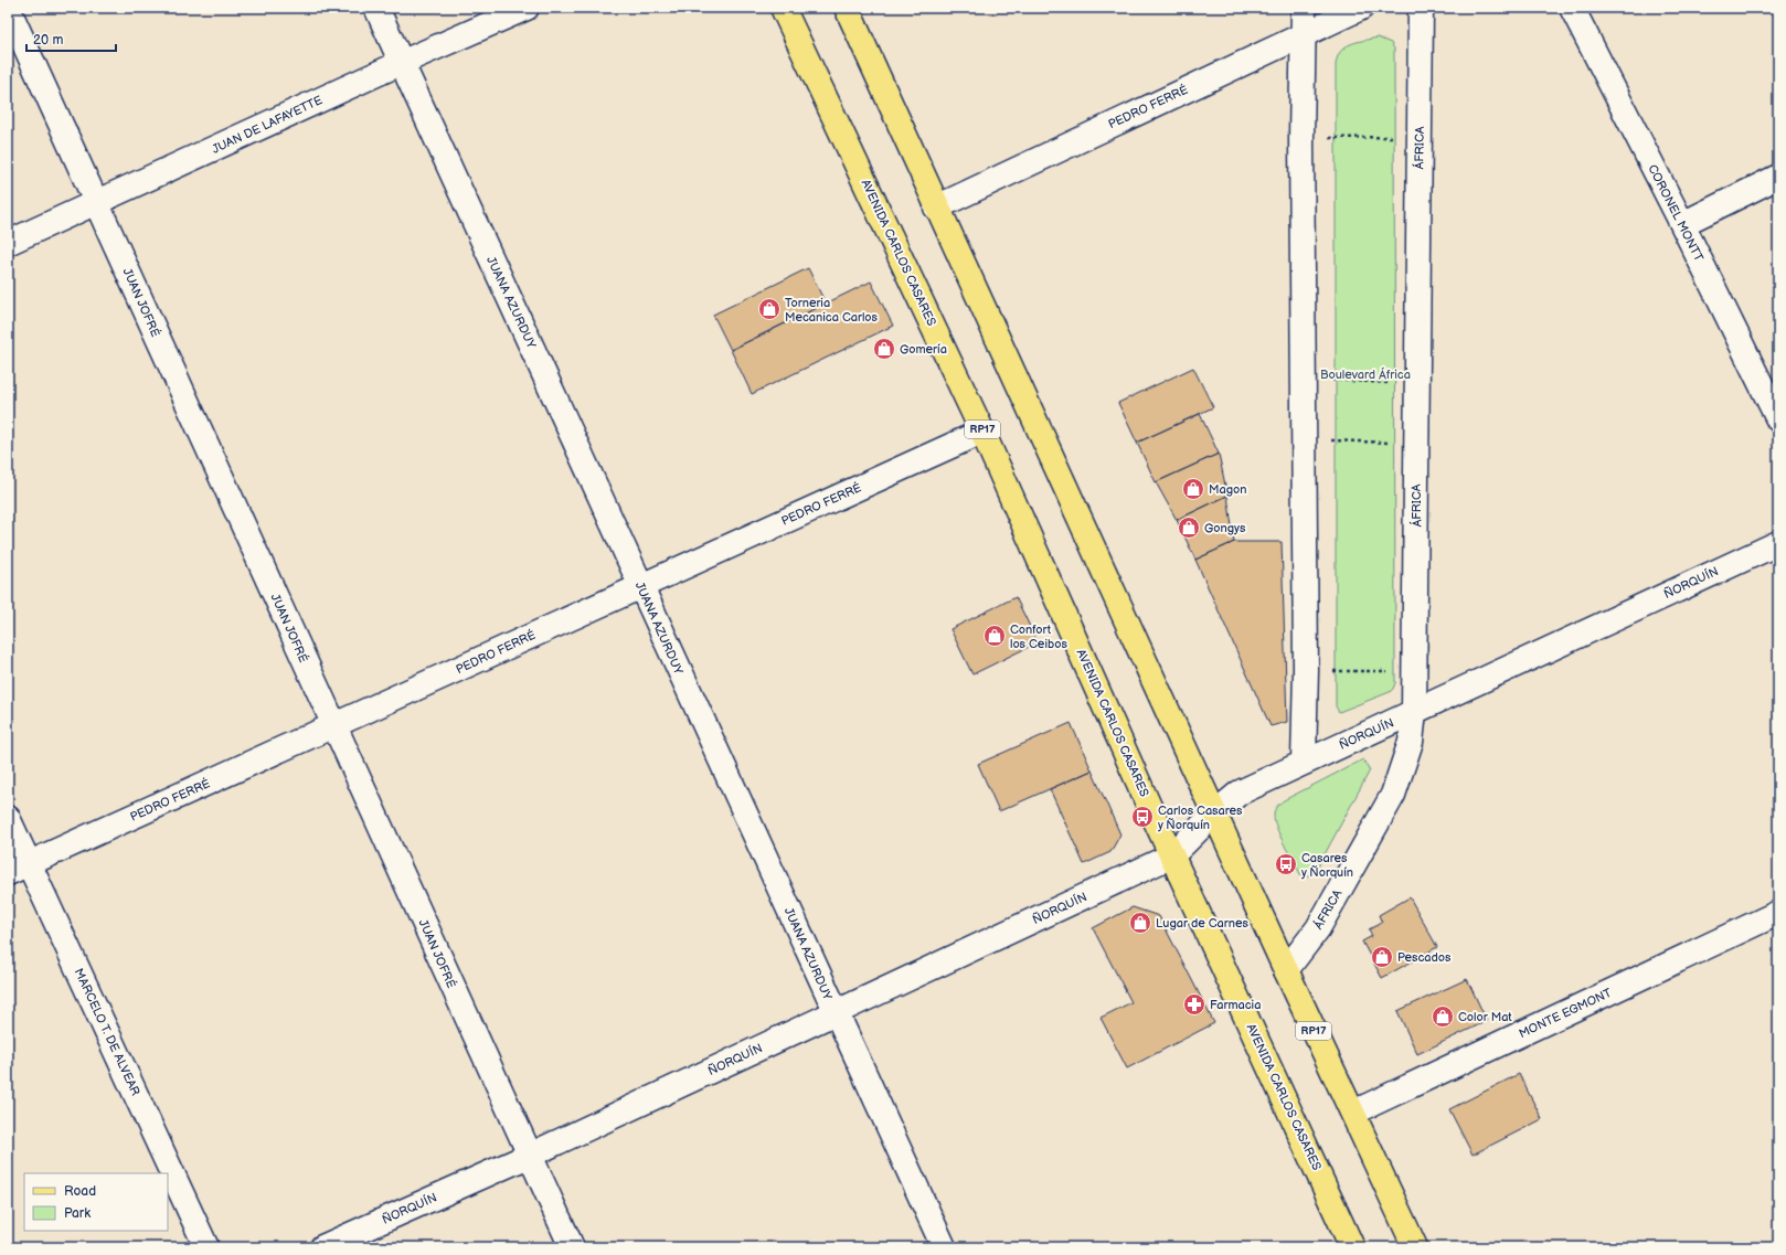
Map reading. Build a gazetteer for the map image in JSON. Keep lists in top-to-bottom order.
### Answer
{
  "streets": {
    "main road": ["AVENIDA CARLOS CASARES", "RP17"],
    "street": [
      "PEDRO FERRÉ",
      "JUAN DE LAFAYETTE",
      "ÁFRICA",
      "CORONEL MONTT",
      "JUAN JOFRÉ",
      "JUANA AZURDUY",
      "ÑORQUÍN",
      "MONTE EGMONT",
      "MARCELO T. DE ALVEAR"
    ]
  },
  "crossings": [
    ["PEDRO FERRÉ", "AVENIDA CARLOS CASARES"],
    ["PEDRO FERRÉ", "JUAN JOFRÉ"],
    ["PEDRO FERRÉ", "JUANA AZURDUY"],
    ["PEDRO FERRÉ", "RP17"],
    ["PEDRO FERRÉ", "MARCELO T. DE ALVEAR"],
    ["JUAN DE LAFAYETTE", "JUAN JOFRÉ"],
    ["JUAN DE LAFAYETTE", "JUANA AZURDUY"],
    ["ÁFRICA", "RP17"],
    ["ÁFRICA", "ÑORQUÍN"],
    ["AVENIDA CARLOS CASARES", "ÑORQUÍN"],
    ["JUAN JOFRÉ", "ÑORQUÍN"],
    ["JUANA AZURDUY", "ÑORQUÍN"],
    ["RP17", "ÑORQUÍN"],
    ["RP17", "MONTE EGMONT"]
  ],
  "parks": ["Boulevard África"],
  "places": {
    "shop": [
      "Torneria Mecanica Carlos",
      "Gomería",
      "Magon",
      "Gongys",
      "Confort los Ceibos",
      "Lugar de Carnes",
      "Pescados",
      "Color Mat"
    ],
    "bus stop": ["Carlos Casares y Ñorquín", "Casares y Ñorquín"],
    "pharmacy": ["Farmacia"]
  },
  "legend": ["Road", "Park"],
  "scale_bar": "20 m"
}
